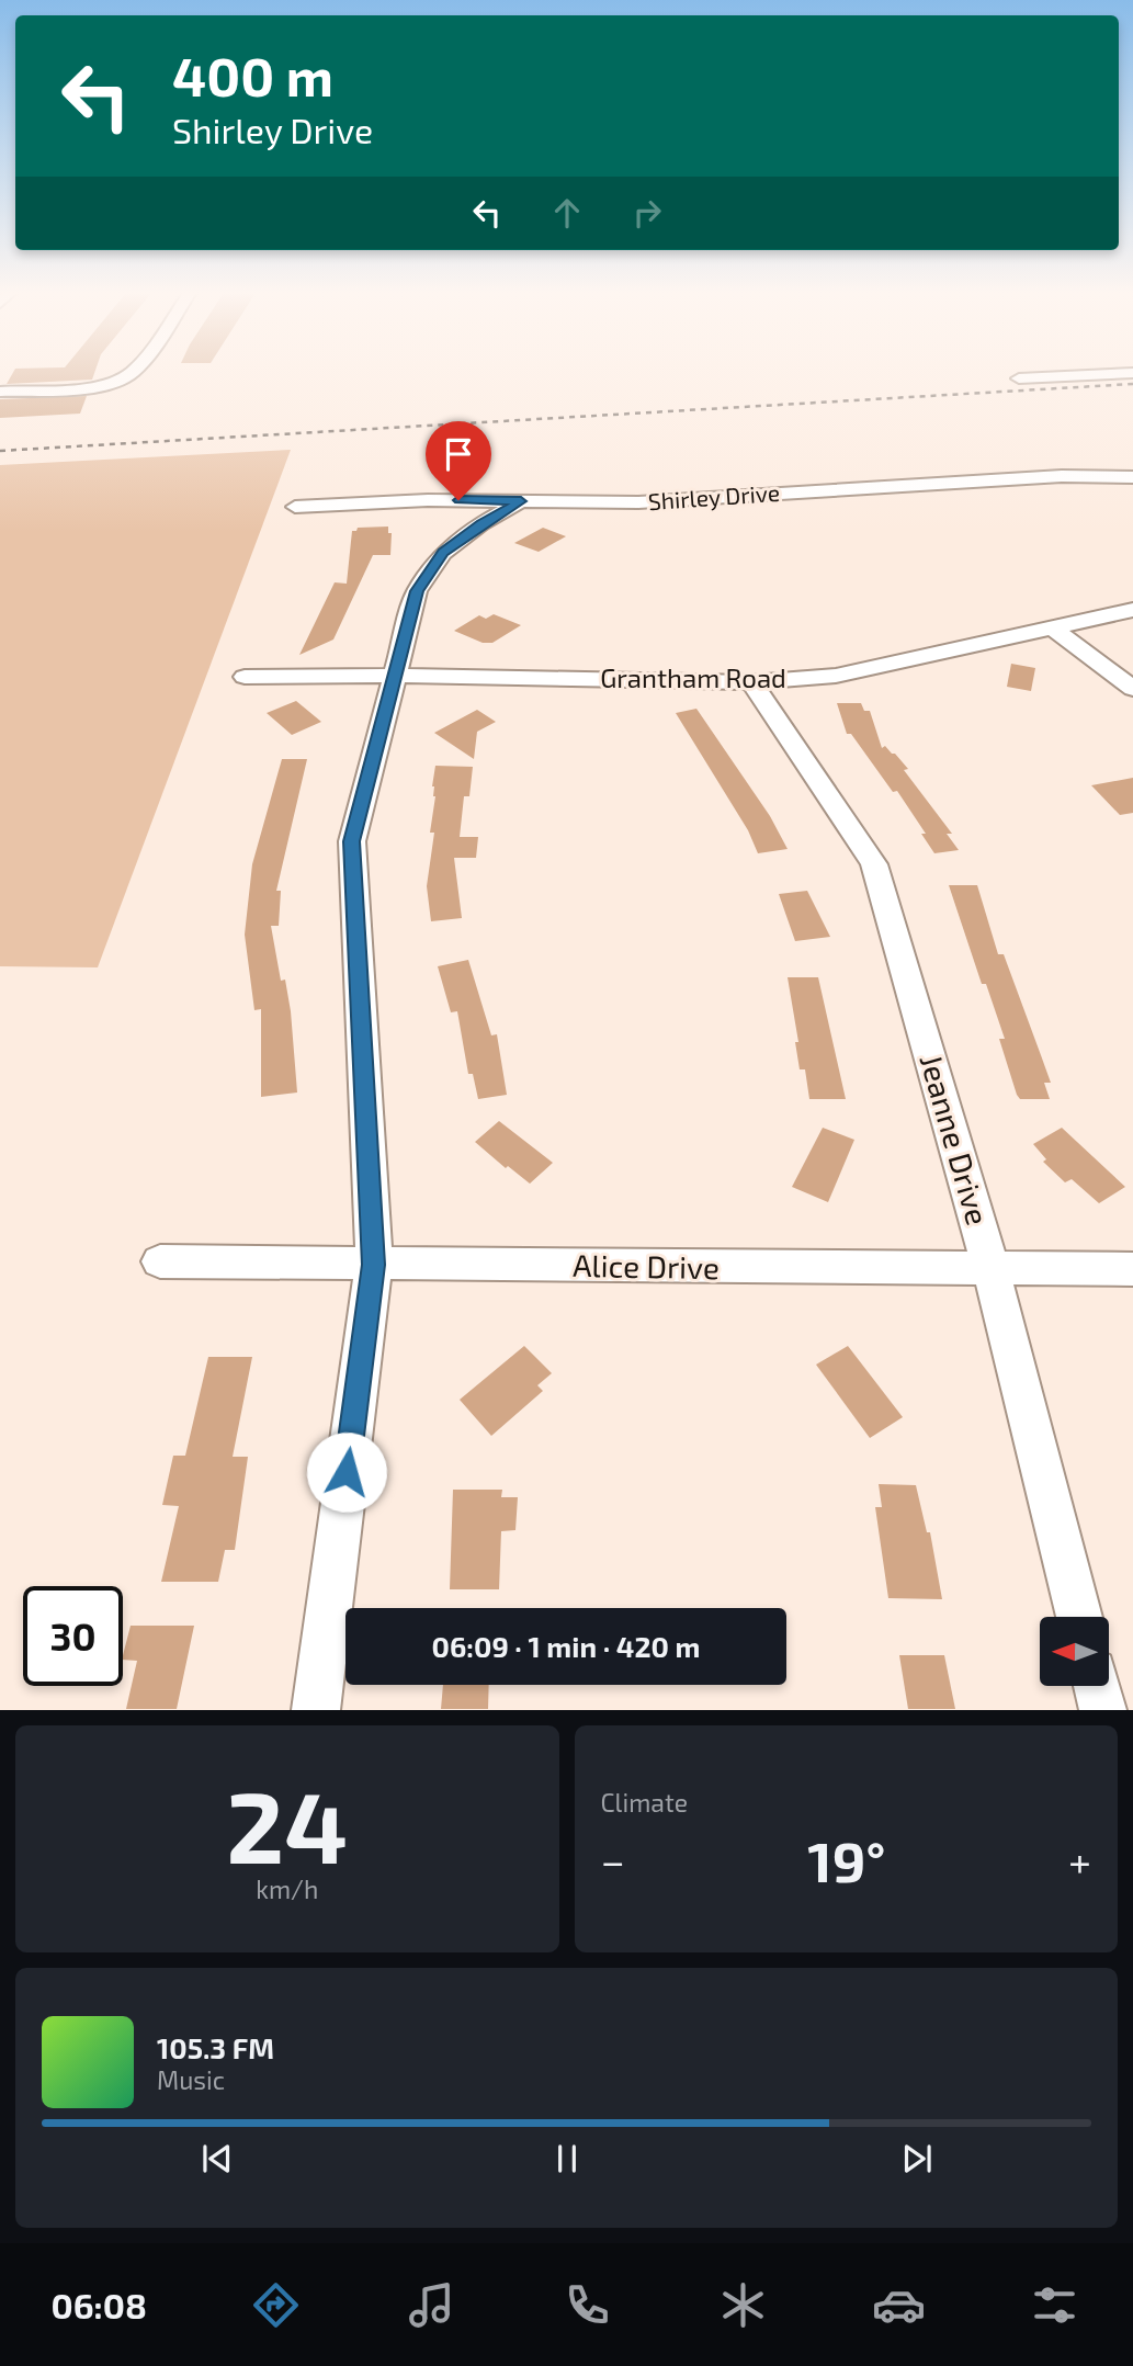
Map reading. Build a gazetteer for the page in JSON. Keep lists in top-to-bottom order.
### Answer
{
  "streets": {
    "street": [
      "Shirley Drive",
      "Grantham Road",
      "Jeanne Drive",
      "Alice Drive"
    ]
  },
  "crossings": [
    ["Grantham Road", "Jeanne Drive"],
    ["Jeanne Drive", "Alice Drive"]
  ],
  "north": "left",
  "page": {
    "turn": ["400 m", "Shirley Drive"],
    "limit": "30",
    "trip": "06:09 · 1 min · 420 m",
    "tile": [
      ["24", "km/h"],
      "Climate"
    ],
    "heat": ["−", "19°", "+"],
    "song": ["105.3 FM", "Music"],
    "tabs": "06:08"
  }
}
